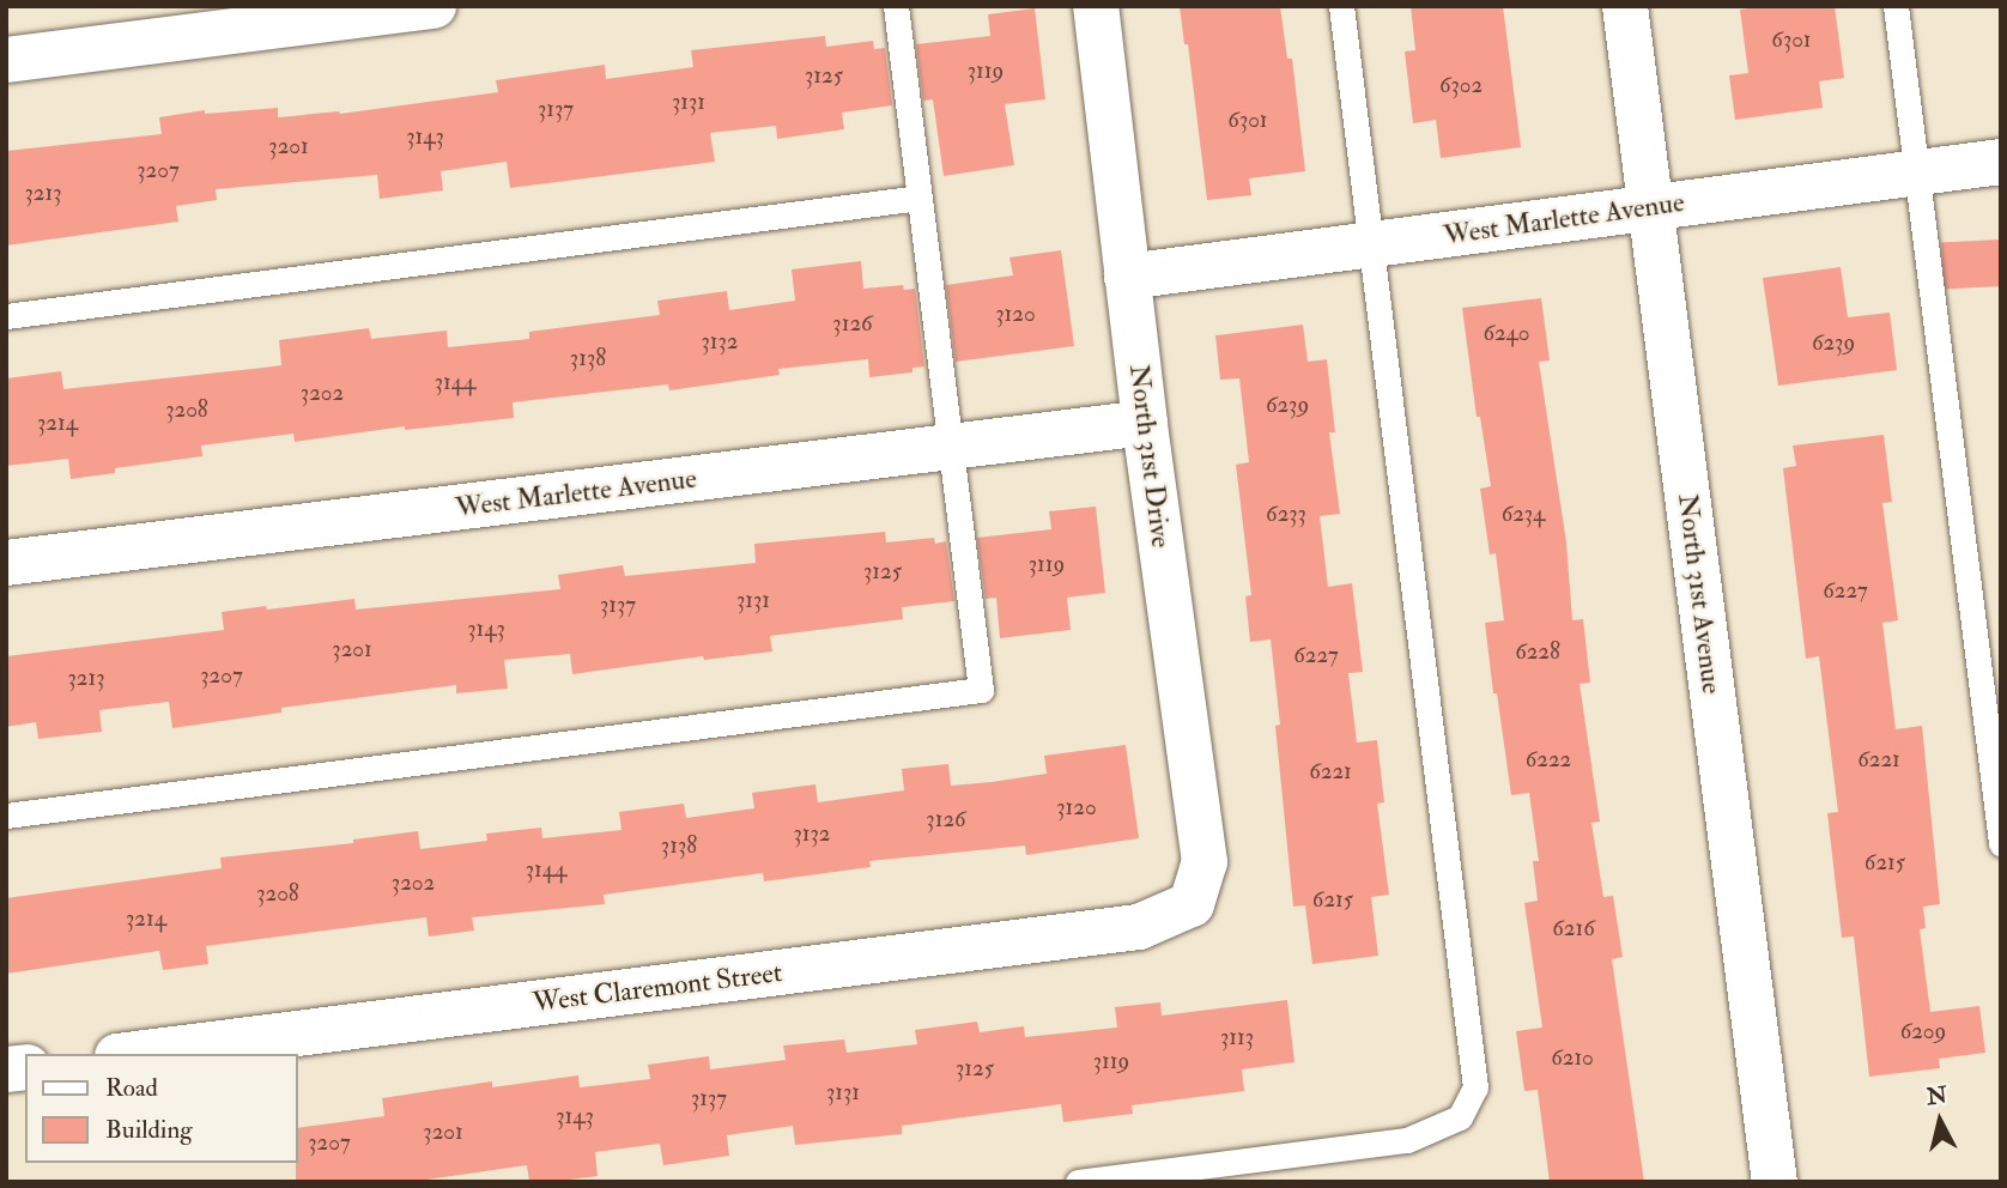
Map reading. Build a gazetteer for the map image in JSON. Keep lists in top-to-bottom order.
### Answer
{
  "streets": {
    "street": [
      "West Marlette Avenue",
      "North 31st Drive",
      "North 31st Avenue",
      "West Claremont Street"
    ]
  },
  "crossings": [
    ["West Marlette Avenue", "North 31st Drive"],
    ["West Marlette Avenue", "North 31st Avenue"],
    ["North 31st Drive", "West Claremont Street"]
  ],
  "house_numbers": [
    "6301",
    "3119",
    "3125",
    "6302",
    "3131",
    "3137",
    "6301",
    "3143",
    "3201",
    "3207",
    "3213",
    "3120",
    "3126",
    "6240",
    "3132",
    "6239",
    "3138",
    "3144",
    "3202",
    "6239",
    "3208",
    "3214",
    "6233",
    "6234",
    "3119",
    "3125",
    "6227",
    "3131",
    "3137",
    "3143",
    "3201",
    "6228",
    "6227",
    "3207",
    "3213",
    "6222",
    "6221",
    "6221",
    "3120",
    "3126",
    "3132",
    "3138",
    "6215",
    "3144",
    "3202",
    "3208",
    "6215",
    "3214",
    "6216",
    "6209",
    "3113",
    "6210",
    "3119",
    "3125",
    "3131",
    "3137",
    "3143",
    "3201",
    "3207"
  ],
  "legend": ["Road", "Building"],
  "north": "top"
}
